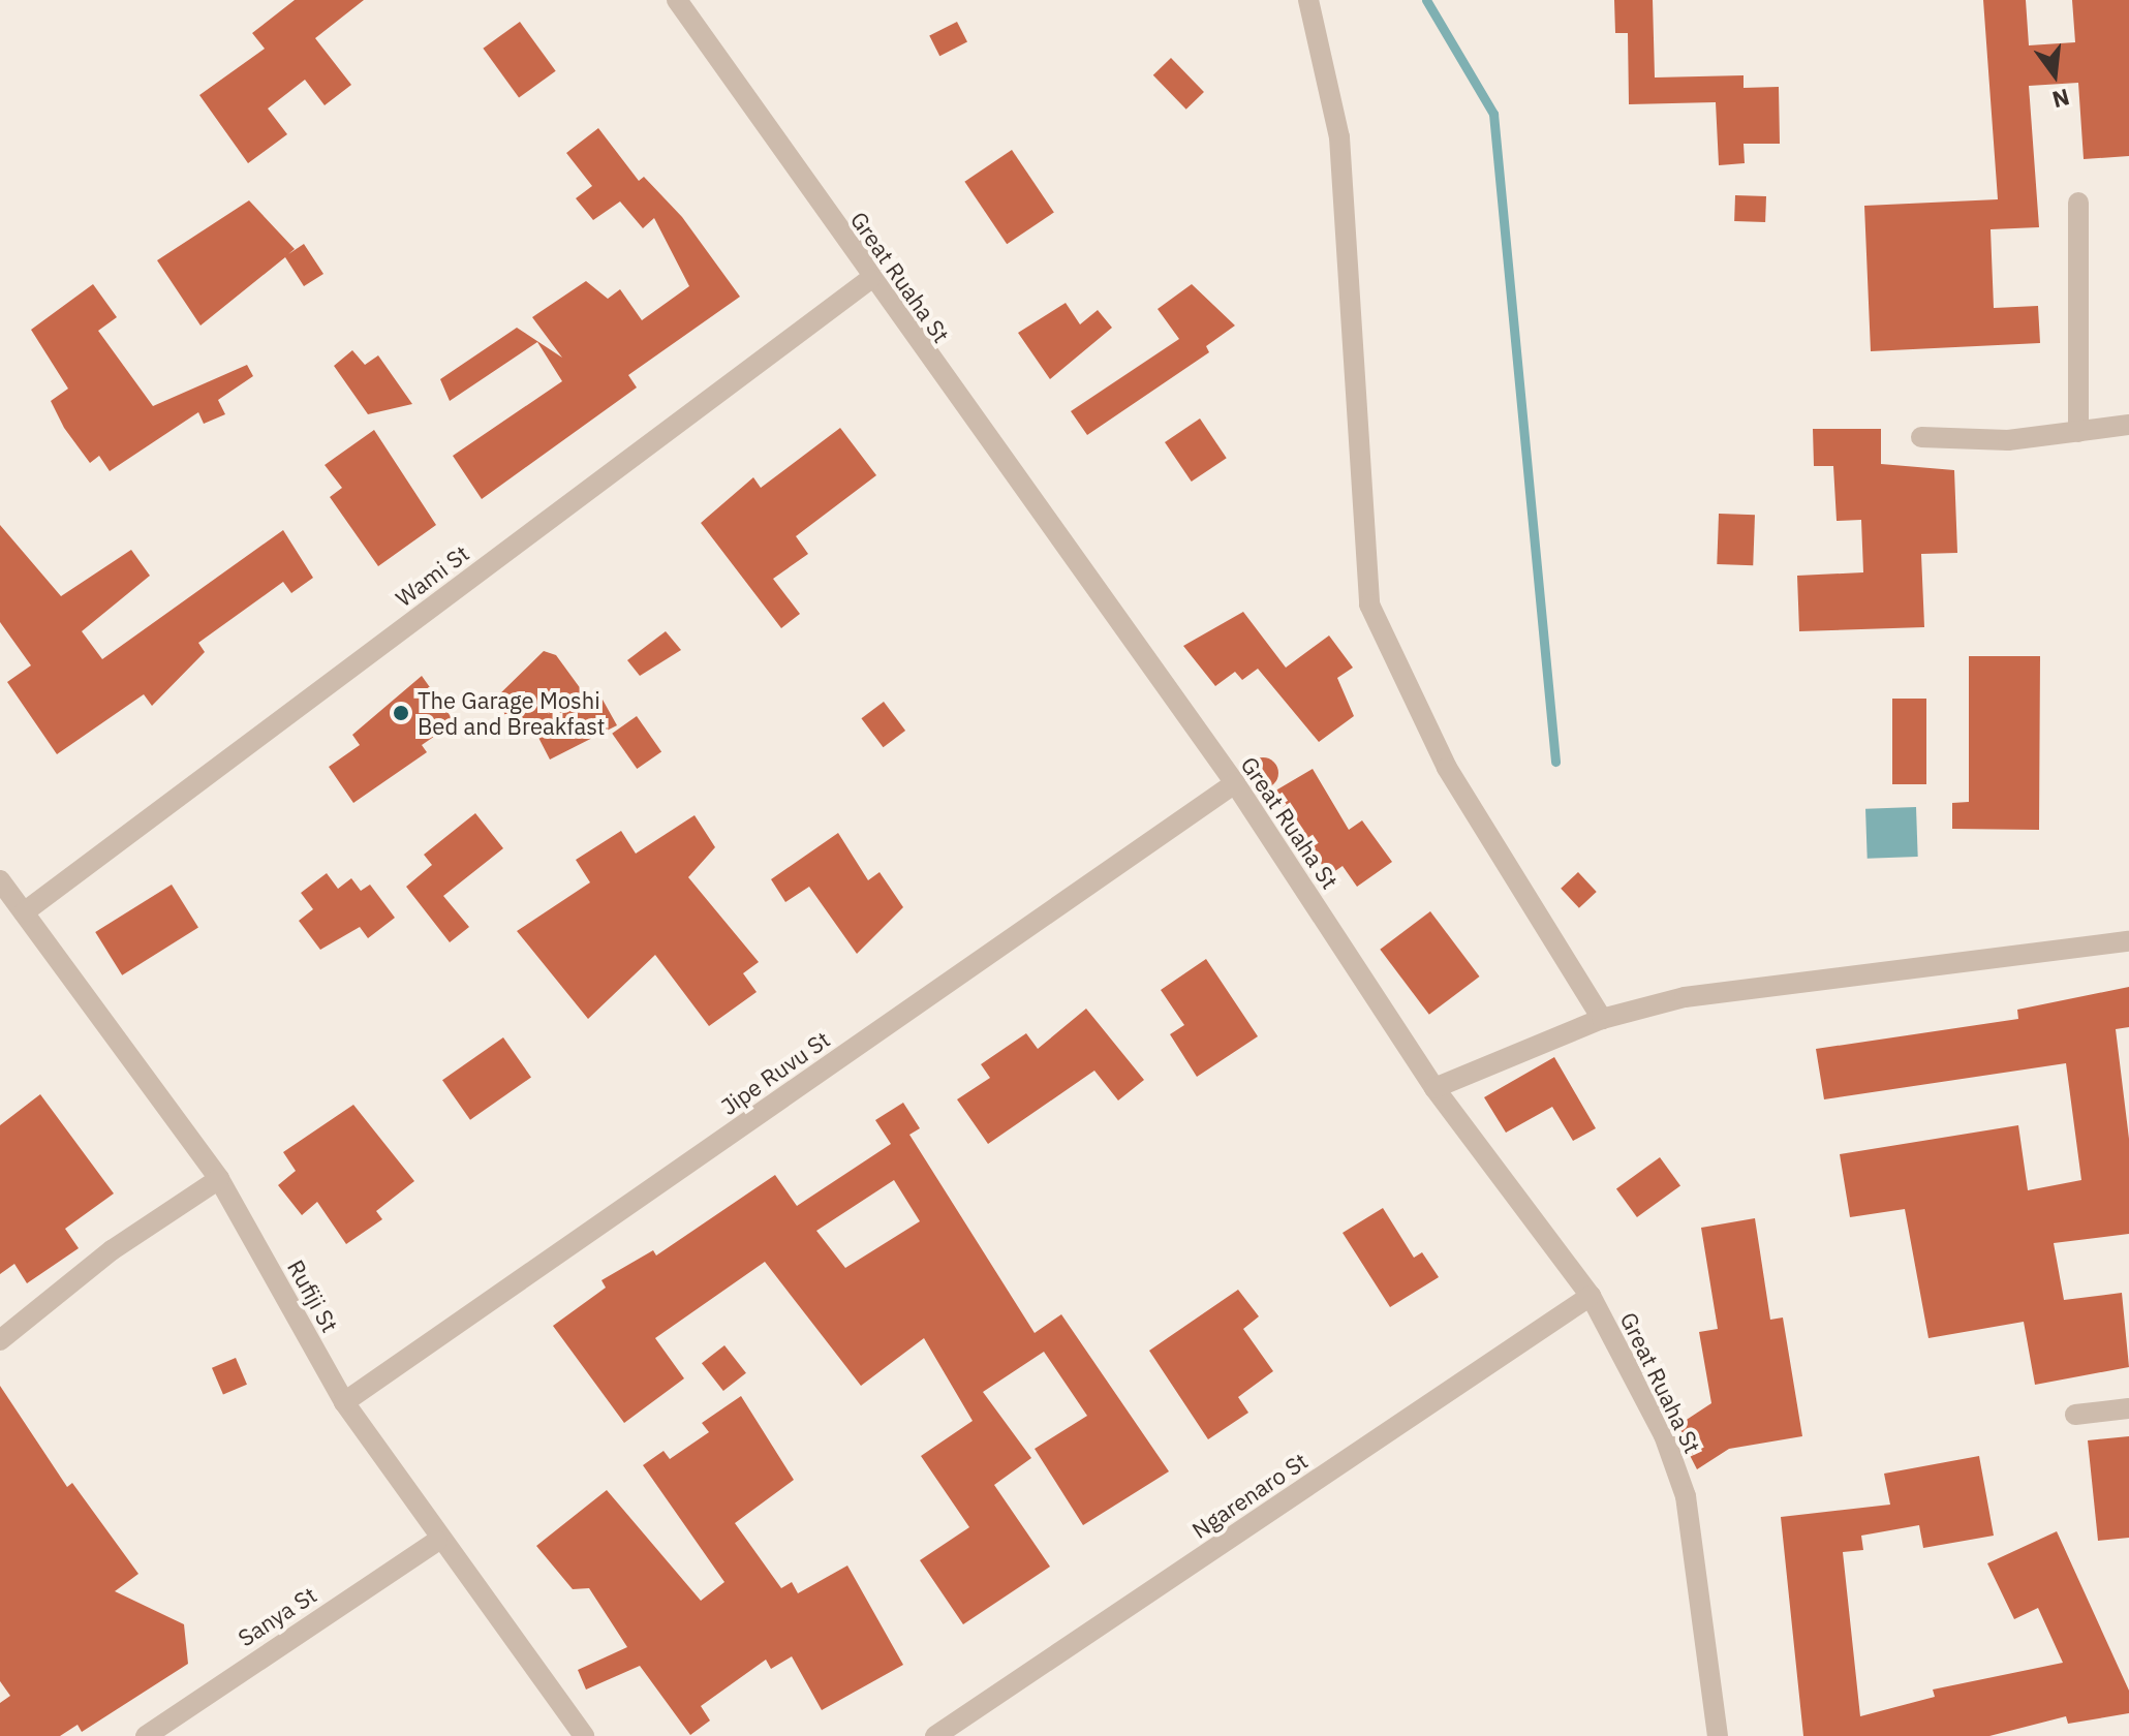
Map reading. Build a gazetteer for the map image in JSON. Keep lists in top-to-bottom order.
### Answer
{
  "streets": {
    "street": [
      "Great Ruaha St",
      "Wami St",
      "Jipe Ruvu St",
      "Rufiji St",
      "Ngarenaro St",
      "Sanya St"
    ]
  },
  "crossings": [
    ["Great Ruaha St", "Wami St"],
    ["Great Ruaha St", "Jipe Ruvu St"],
    ["Great Ruaha St", "Ngarenaro St"],
    ["Wami St", "Rufiji St"],
    ["Jipe Ruvu St", "Rufiji St"],
    ["Rufiji St", "Sanya St"]
  ],
  "places": ["The Garage Moshi Bed and Breakfast"],
  "north": "bottom"
}
